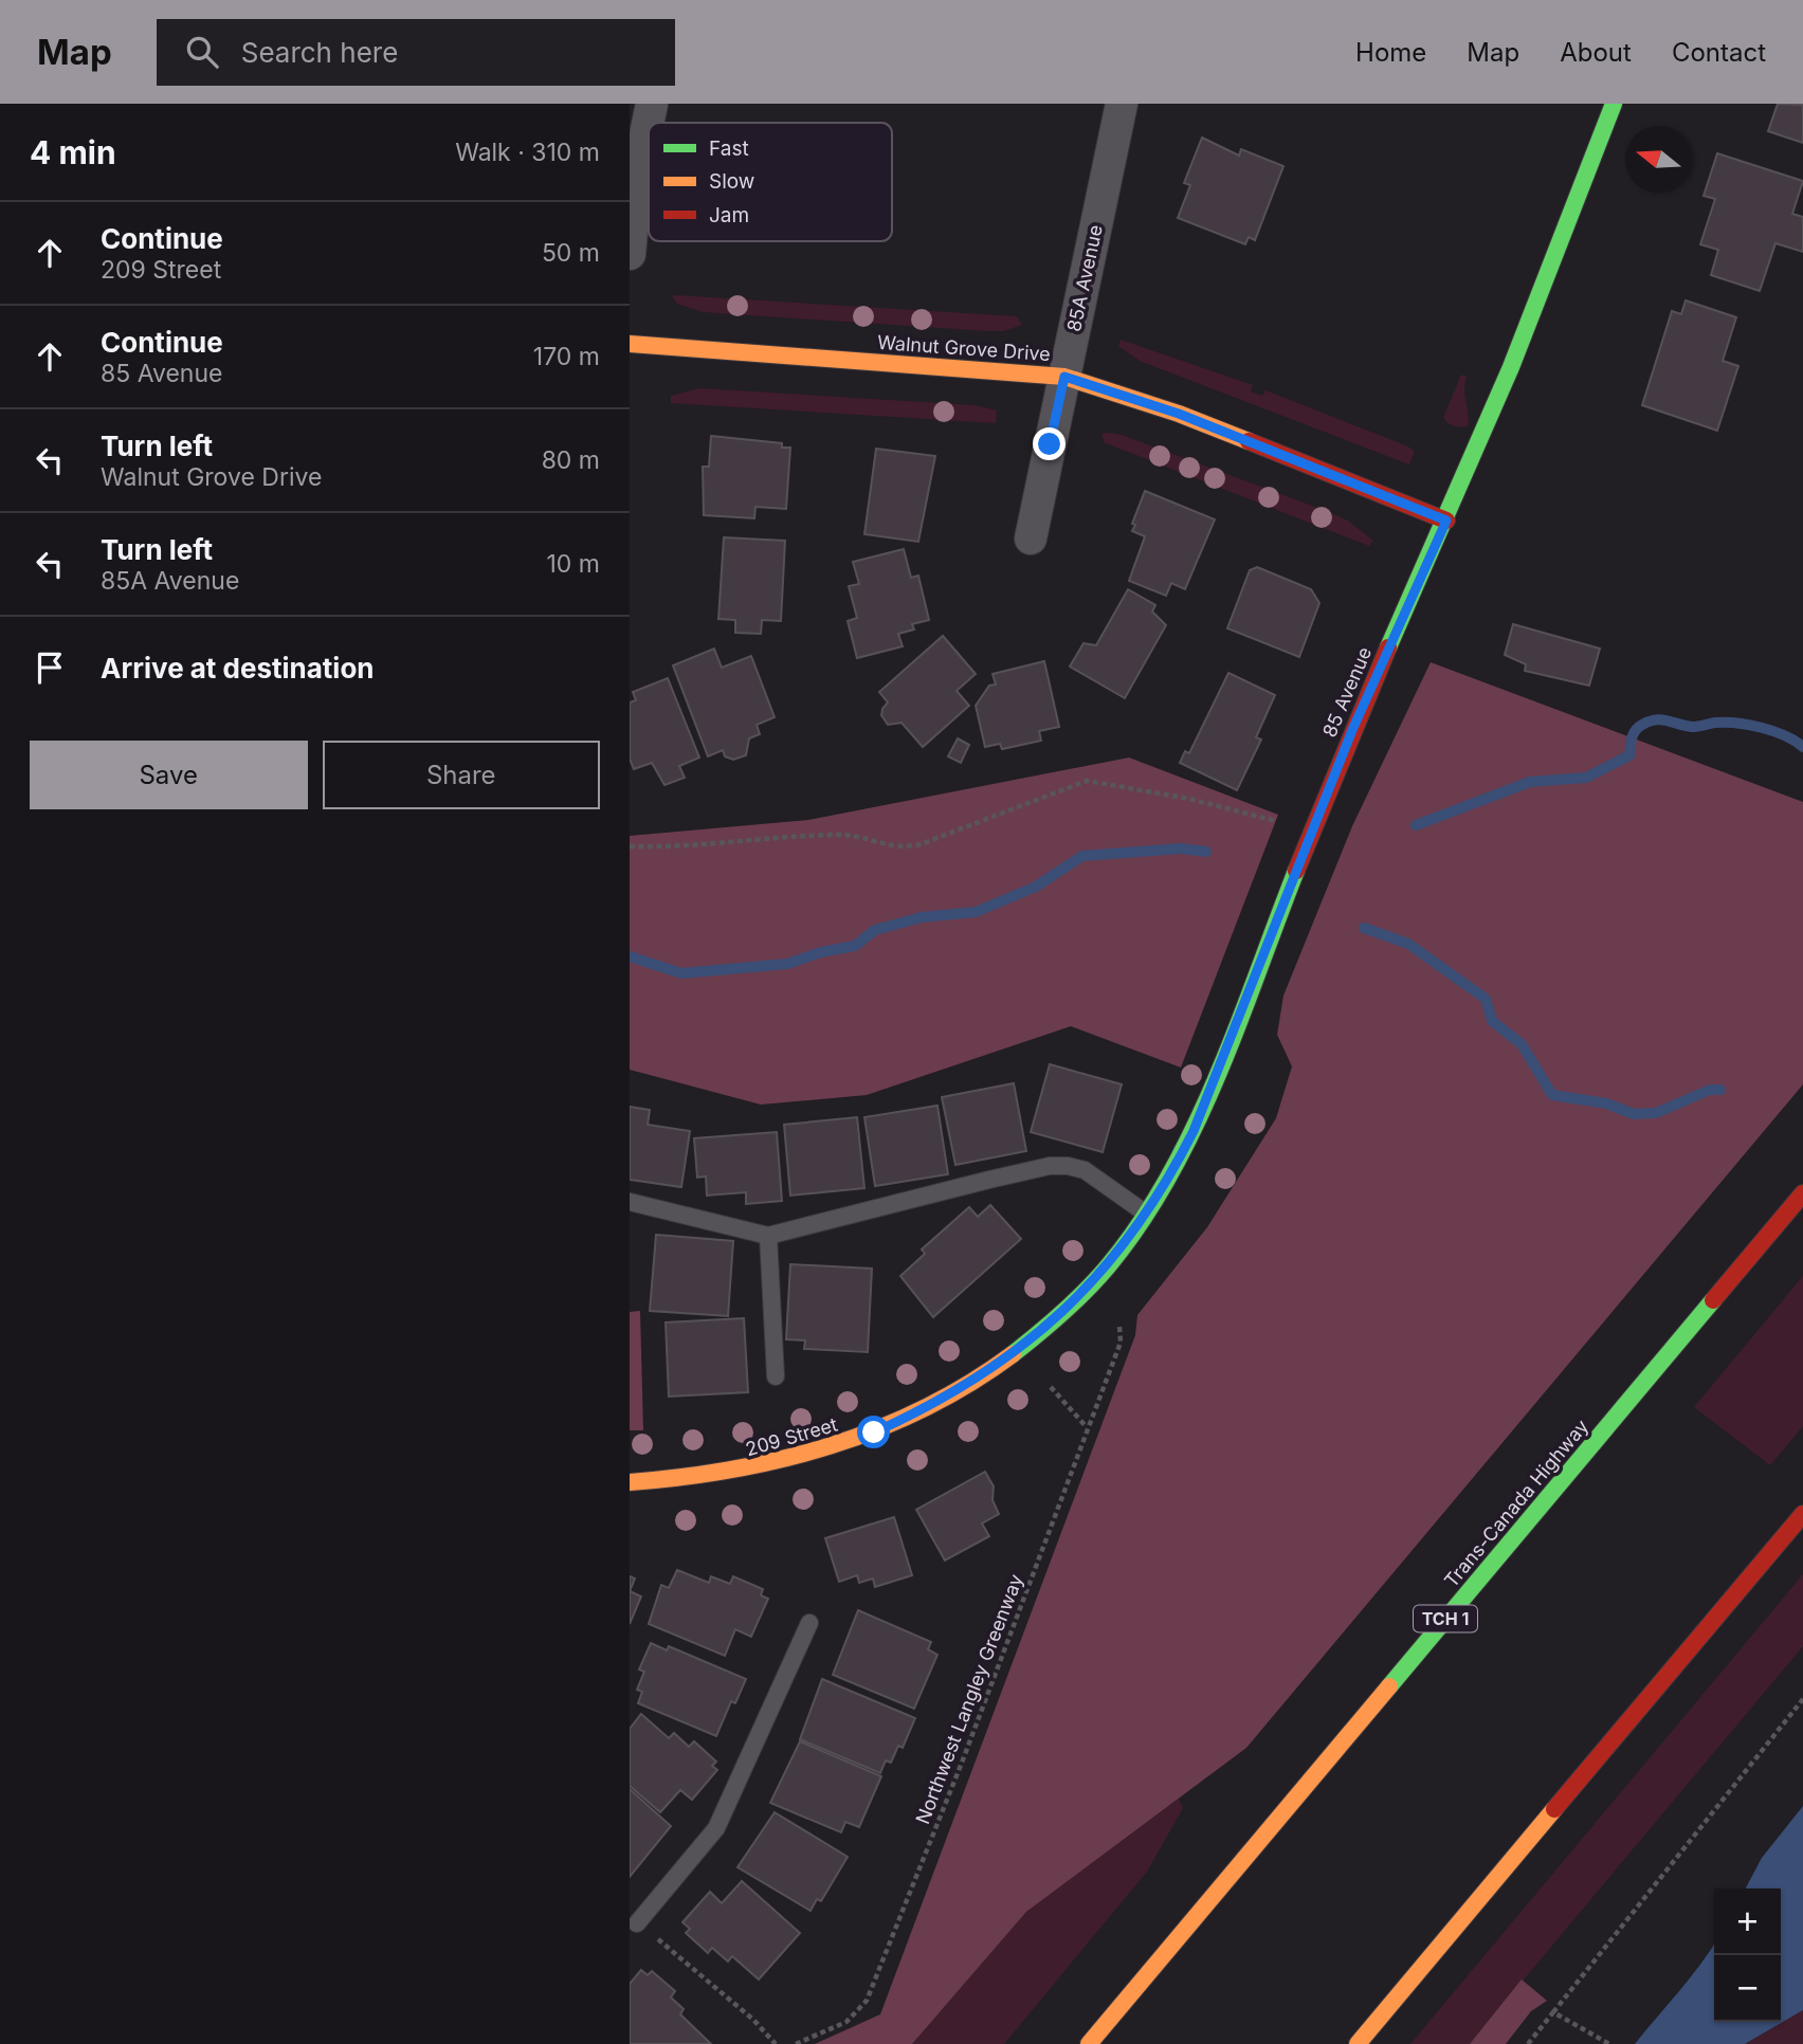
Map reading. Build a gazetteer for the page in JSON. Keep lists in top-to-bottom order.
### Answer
{
  "streets": {
    "main road": [
      "Walnut Grove Drive",
      "85 Avenue",
      "209 Street",
      "Trans-Canada Highway",
      "TCH 1"
    ],
    "street": ["85A Avenue"],
    "path": ["Northwest Langley Greenway"]
  },
  "crossings": [
    ["85A Avenue", "Walnut Grove Drive"],
    ["Walnut Grove Drive", "85 Avenue"],
    ["85 Avenue", "209 Street"]
  ],
  "legend": ["Fast", "Slow", "Jam"],
  "north": "left",
  "page": {
    "header": "Map",
    "search": "Search here",
    "nav": [
      "Home",
      "Map",
      "About",
      "Contact"
    ],
    "heading": ["4 min", "Walk · 310 m"],
    "list": [
      ["Continue", "209 Street", "50 m"],
      ["Continue", "85 Avenue", "170 m"],
      ["Turn left", "Walnut Grove Drive", "80 m"],
      ["Turn left", "85A Avenue", "10 m"],
      "Arrive at destination"
    ],
    "buttons": ["Save", "Share"],
    "map_buttons": ["+", "−"]
  }
}
